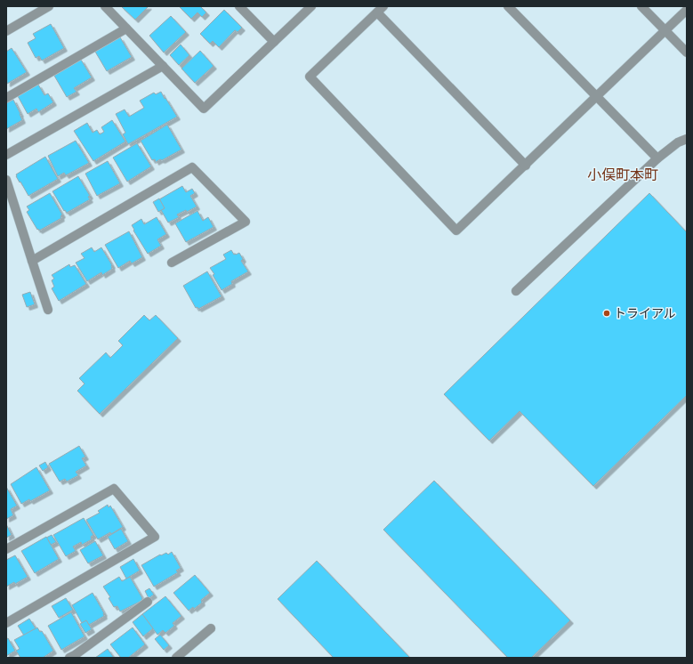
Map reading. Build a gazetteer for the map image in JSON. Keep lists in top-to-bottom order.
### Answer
{
  "districts": ["小俣町本町"],
  "places": ["トライアル"]
}
